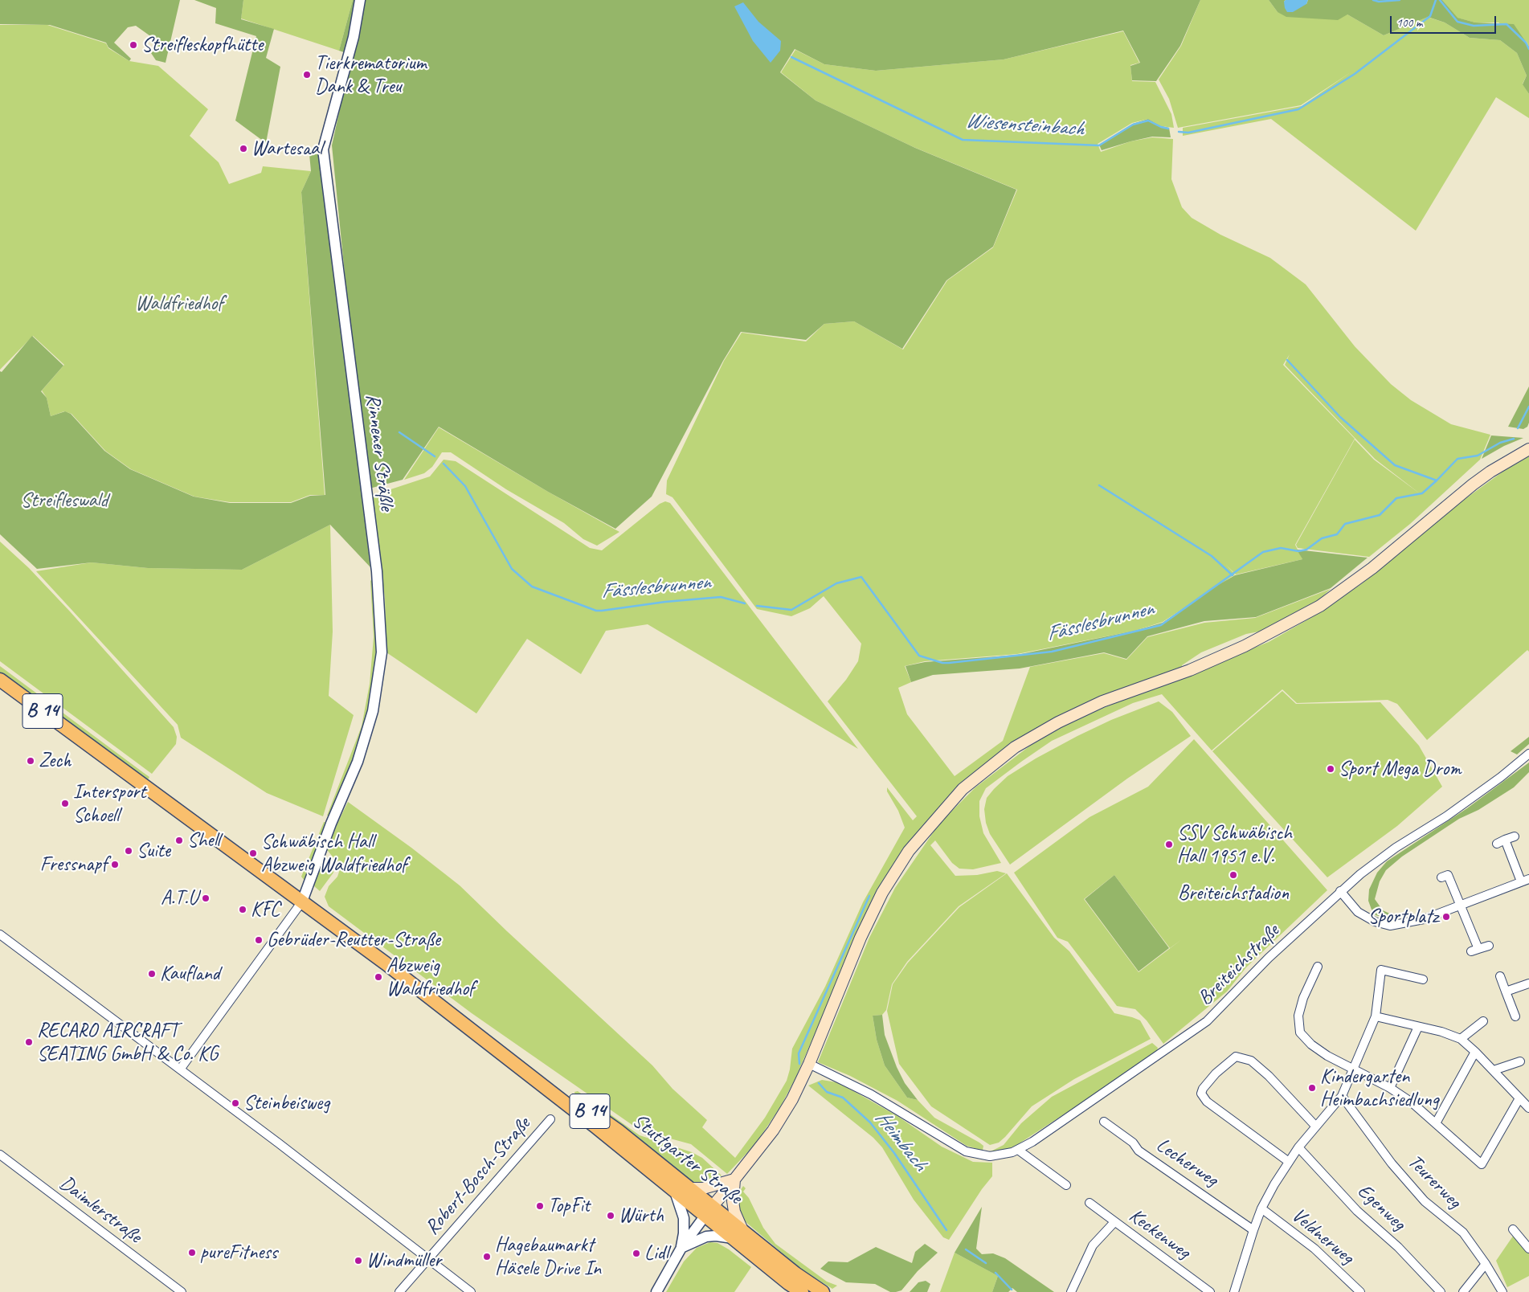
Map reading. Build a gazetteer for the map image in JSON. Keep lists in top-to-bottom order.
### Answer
{
  "streets": {
    "main road": ["B 14", "Stuttgarter Straße"],
    "street": [
      "Rinnener Sträßle",
      "Breiteichstraße",
      "Lecherweg",
      "Robert-Bosch-Straße",
      "Teurerweg",
      "Egenweg",
      "Daimlerstraße",
      "Keckenweg",
      "Veldnerweg"
    ]
  },
  "crossings": [
    ["Rinnener Sträßle", "Stuttgarter Straße"]
  ],
  "water": ["Wiesensteinbach", "Fässlesbrunnen", "Heimbach"],
  "parks": ["Waldfriedhof", "Streifleswald"],
  "places": [
    "Streifleskopfhütte",
    "Tierkrematorium Dank & Treu",
    "Wartesaal",
    "Zech",
    "Sport Mega Drom",
    "Intersport Schoell",
    "Shell",
    "SSV Schwäbisch Hall 1951 e.V.",
    "Suite",
    "Schwäbisch Hall Abzweig Waldfriedhof",
    "Fressnapf",
    "Breiteichstadion",
    "A.T.U",
    "KFC",
    "Sportplatz",
    "Gebrüder-Reutter-Straße",
    "Kaufland",
    "Abzweig Waldfriedhof",
    "RECARO AIRCRAFT SEATING GmbH & Co. KG",
    "Kindergarten Heimbachsiedlung",
    "Steinbeisweg",
    "TopFit",
    "Würth",
    "pureFitness",
    "Lidl",
    "Hagebaumarkt Häsele Drive In",
    "Windmüller"
  ],
  "scale_bar": "100 m"
}
